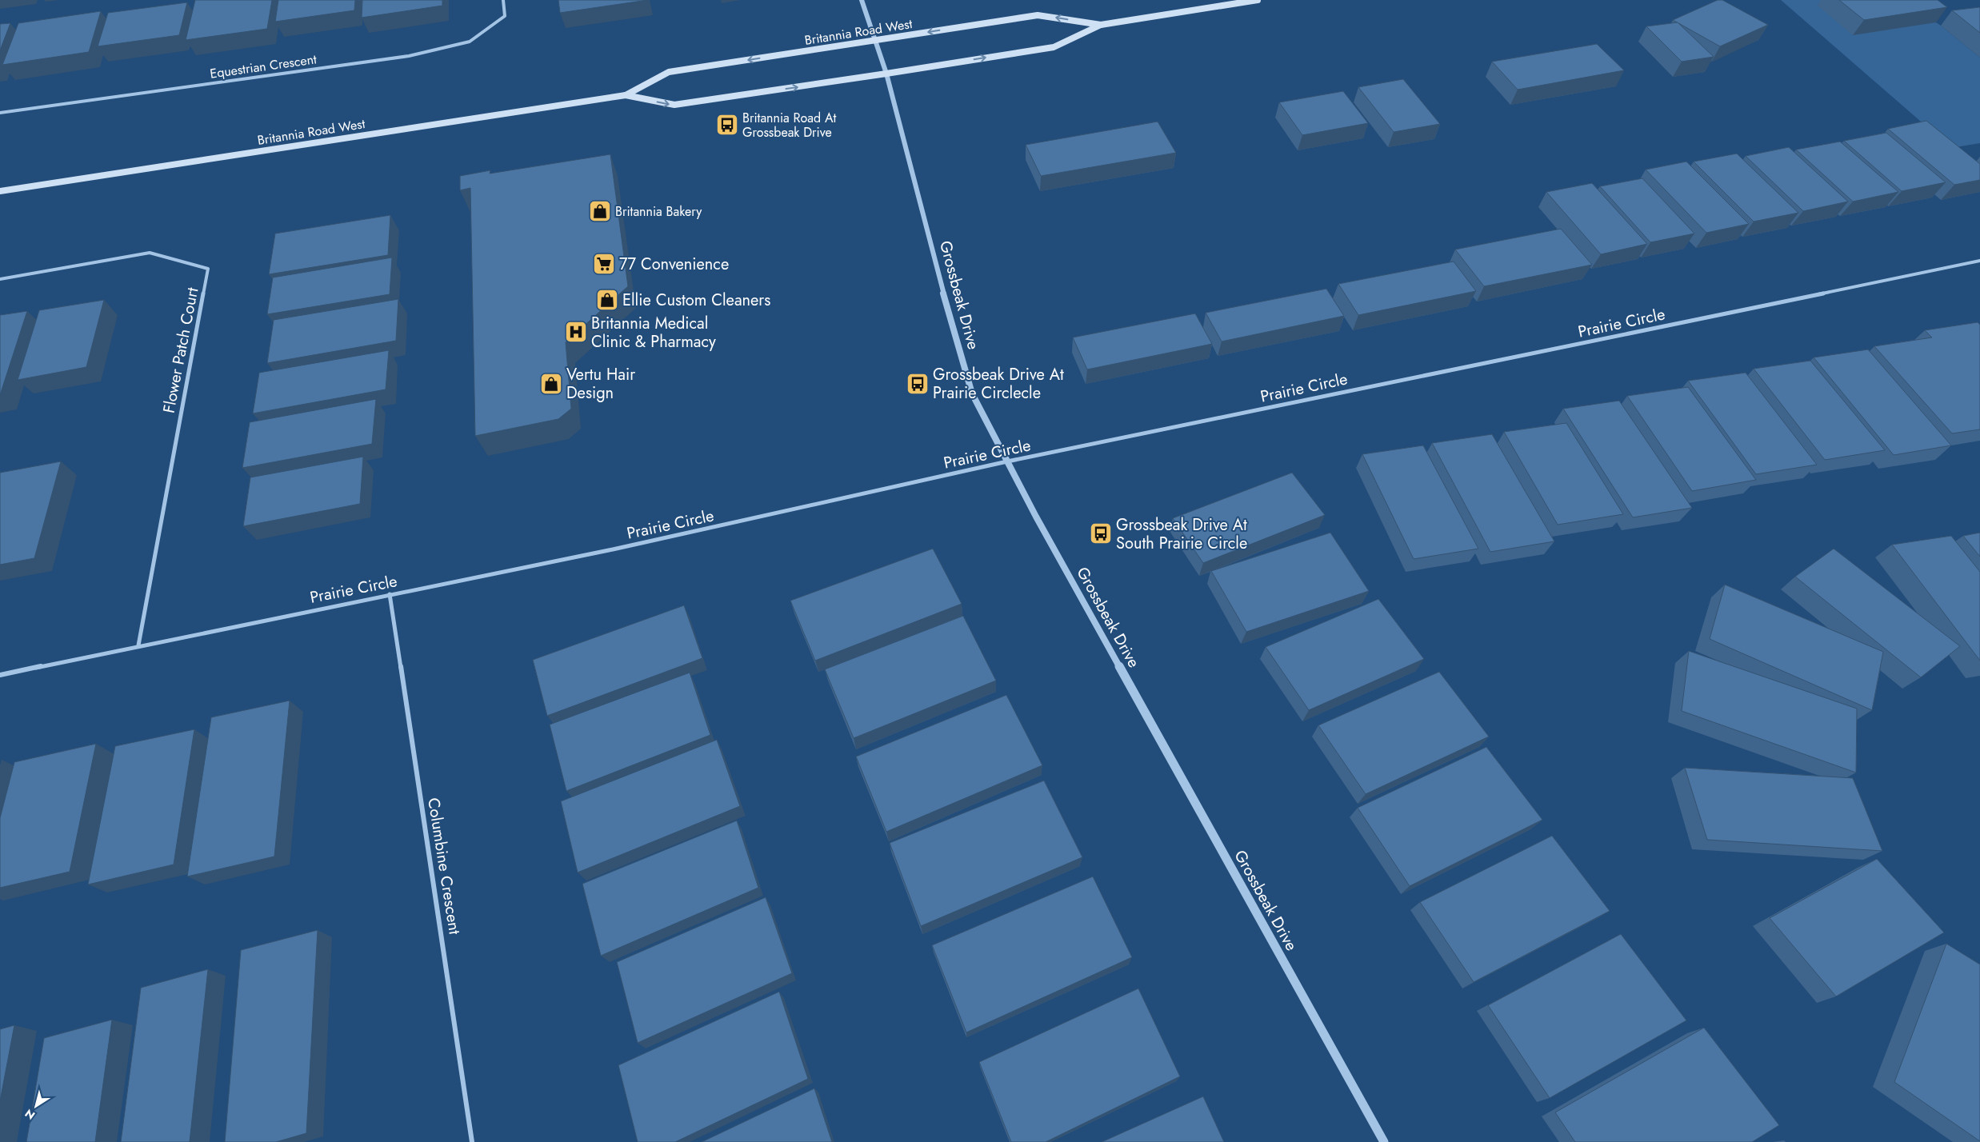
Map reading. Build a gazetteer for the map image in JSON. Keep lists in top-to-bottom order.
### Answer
{
  "streets": {
    "main road": ["Britannia Road West"],
    "street": [
      "Equestrian Crescent",
      "Grossbeak Drive",
      "Prairie Circle",
      "Flower Patch Court",
      "Columbine Crescent"
    ]
  },
  "crossings": [
    ["Britannia Road West", "Grossbeak Drive"],
    ["Grossbeak Drive", "Prairie Circle"],
    ["Prairie Circle", "Flower Patch Court"],
    ["Prairie Circle", "Columbine Crescent"]
  ],
  "places": {
    "bus stop": ["Britannia Road At Grossbeak Drive", "Grossbeak Drive At Prairie Circlecle", "Grossbeak Drive At South Prairie Circle"],
    "shop": ["Britannia Bakery", "Ellie Custom Cleaners", "Vertu Hair Design"],
    "supermarket": ["77 Convenience"],
    "hospital": ["Britannia Medical Clinic & Pharmacy"]
  },
  "north": "bottom left"
}
